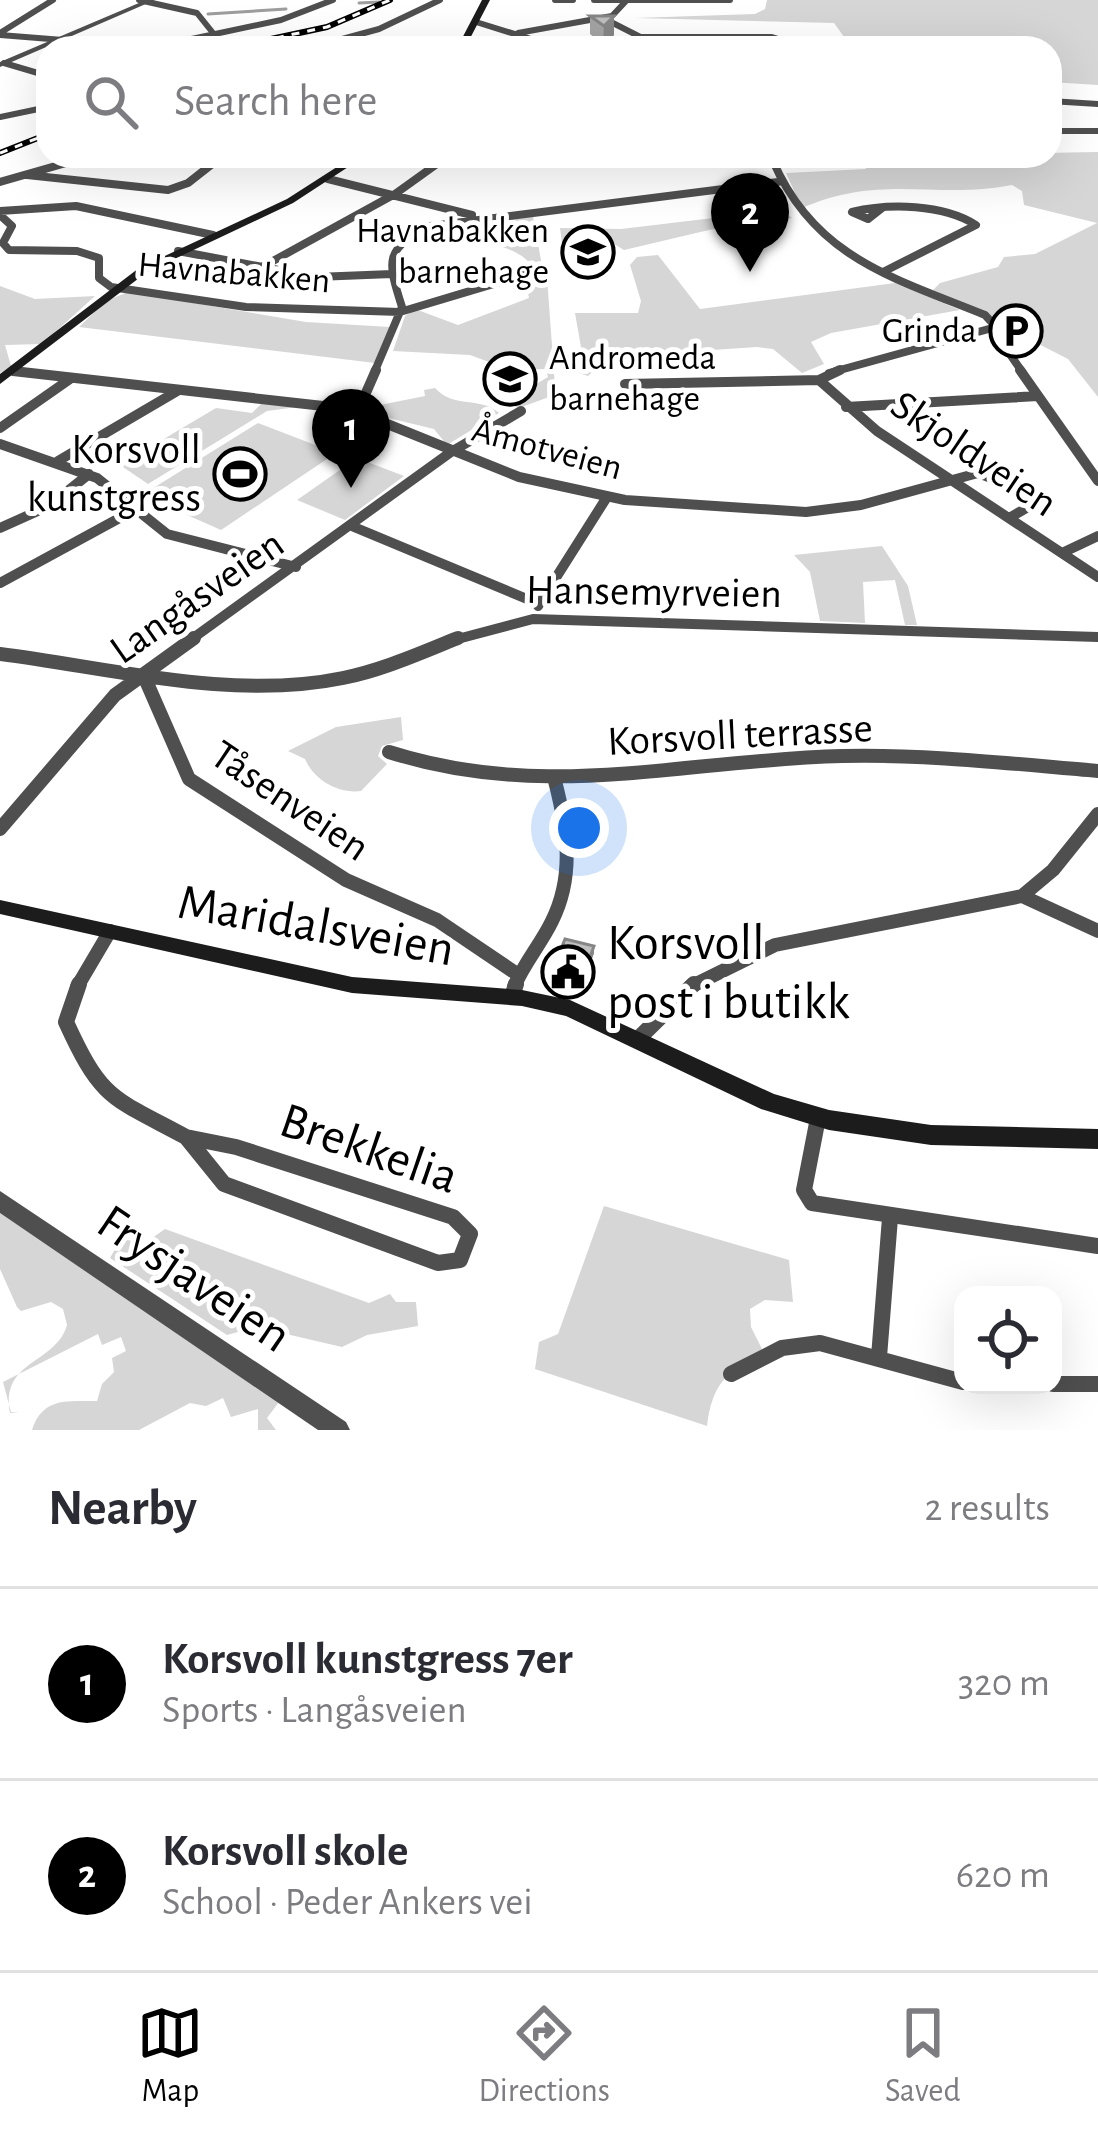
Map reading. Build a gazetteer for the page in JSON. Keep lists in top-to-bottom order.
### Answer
{
  "streets": {
    "main road": ["Maridalsveien"],
    "street": [
      "Havnabakken",
      "Åmotveien",
      "Skjoldveien",
      "Hansemyrveien",
      "Langåsveien",
      "Korsvoll terrasse",
      "Tåsenveien",
      "Brekkelia",
      "Frysjaveien"
    ]
  },
  "crossings": [
    ["Åmotveien", "Skjoldveien"],
    ["Åmotveien", "Langåsveien"],
    ["Hansemyrveien", "Langåsveien"],
    ["Hansemyrveien", "Tåsenveien"],
    ["Langåsveien", "Tåsenveien"],
    ["Maridalsveien", "Brekkelia"]
  ],
  "places": {
    "school or university": ["Havnabakken barnehage", "Andromeda barnehage"],
    "parking": ["Grinda"],
    "sports": ["Korsvoll kunstgress"],
    "public building": ["Korsvoll post i butikk"]
  },
  "page": {
    "search": "Search here",
    "pins": ["2", "1"],
    "heading": ["Nearby", "2 results"],
    "list": [
      {
        "mark": "1",
        "name": "Korsvoll kunstgress 7er",
        "note": "Sports · Langåsveien",
        "value": "320 m"
      },
      {
        "mark": "2",
        "name": "Korsvoll skole",
        "note": "School · Peder Ankers vei",
        "value": "620 m"
      }
    ],
    "nav": ["Map", "Directions", "Saved"]
  }
}
